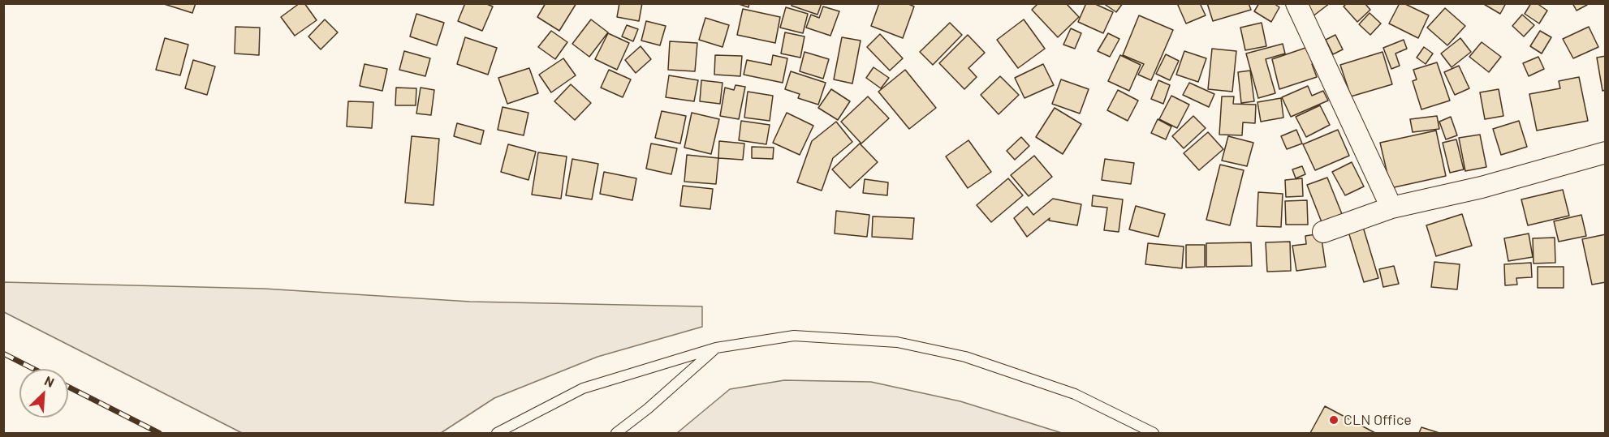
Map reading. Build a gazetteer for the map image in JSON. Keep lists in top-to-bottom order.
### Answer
{
  "places": ["CLN Office"],
  "north": "top right"
}
